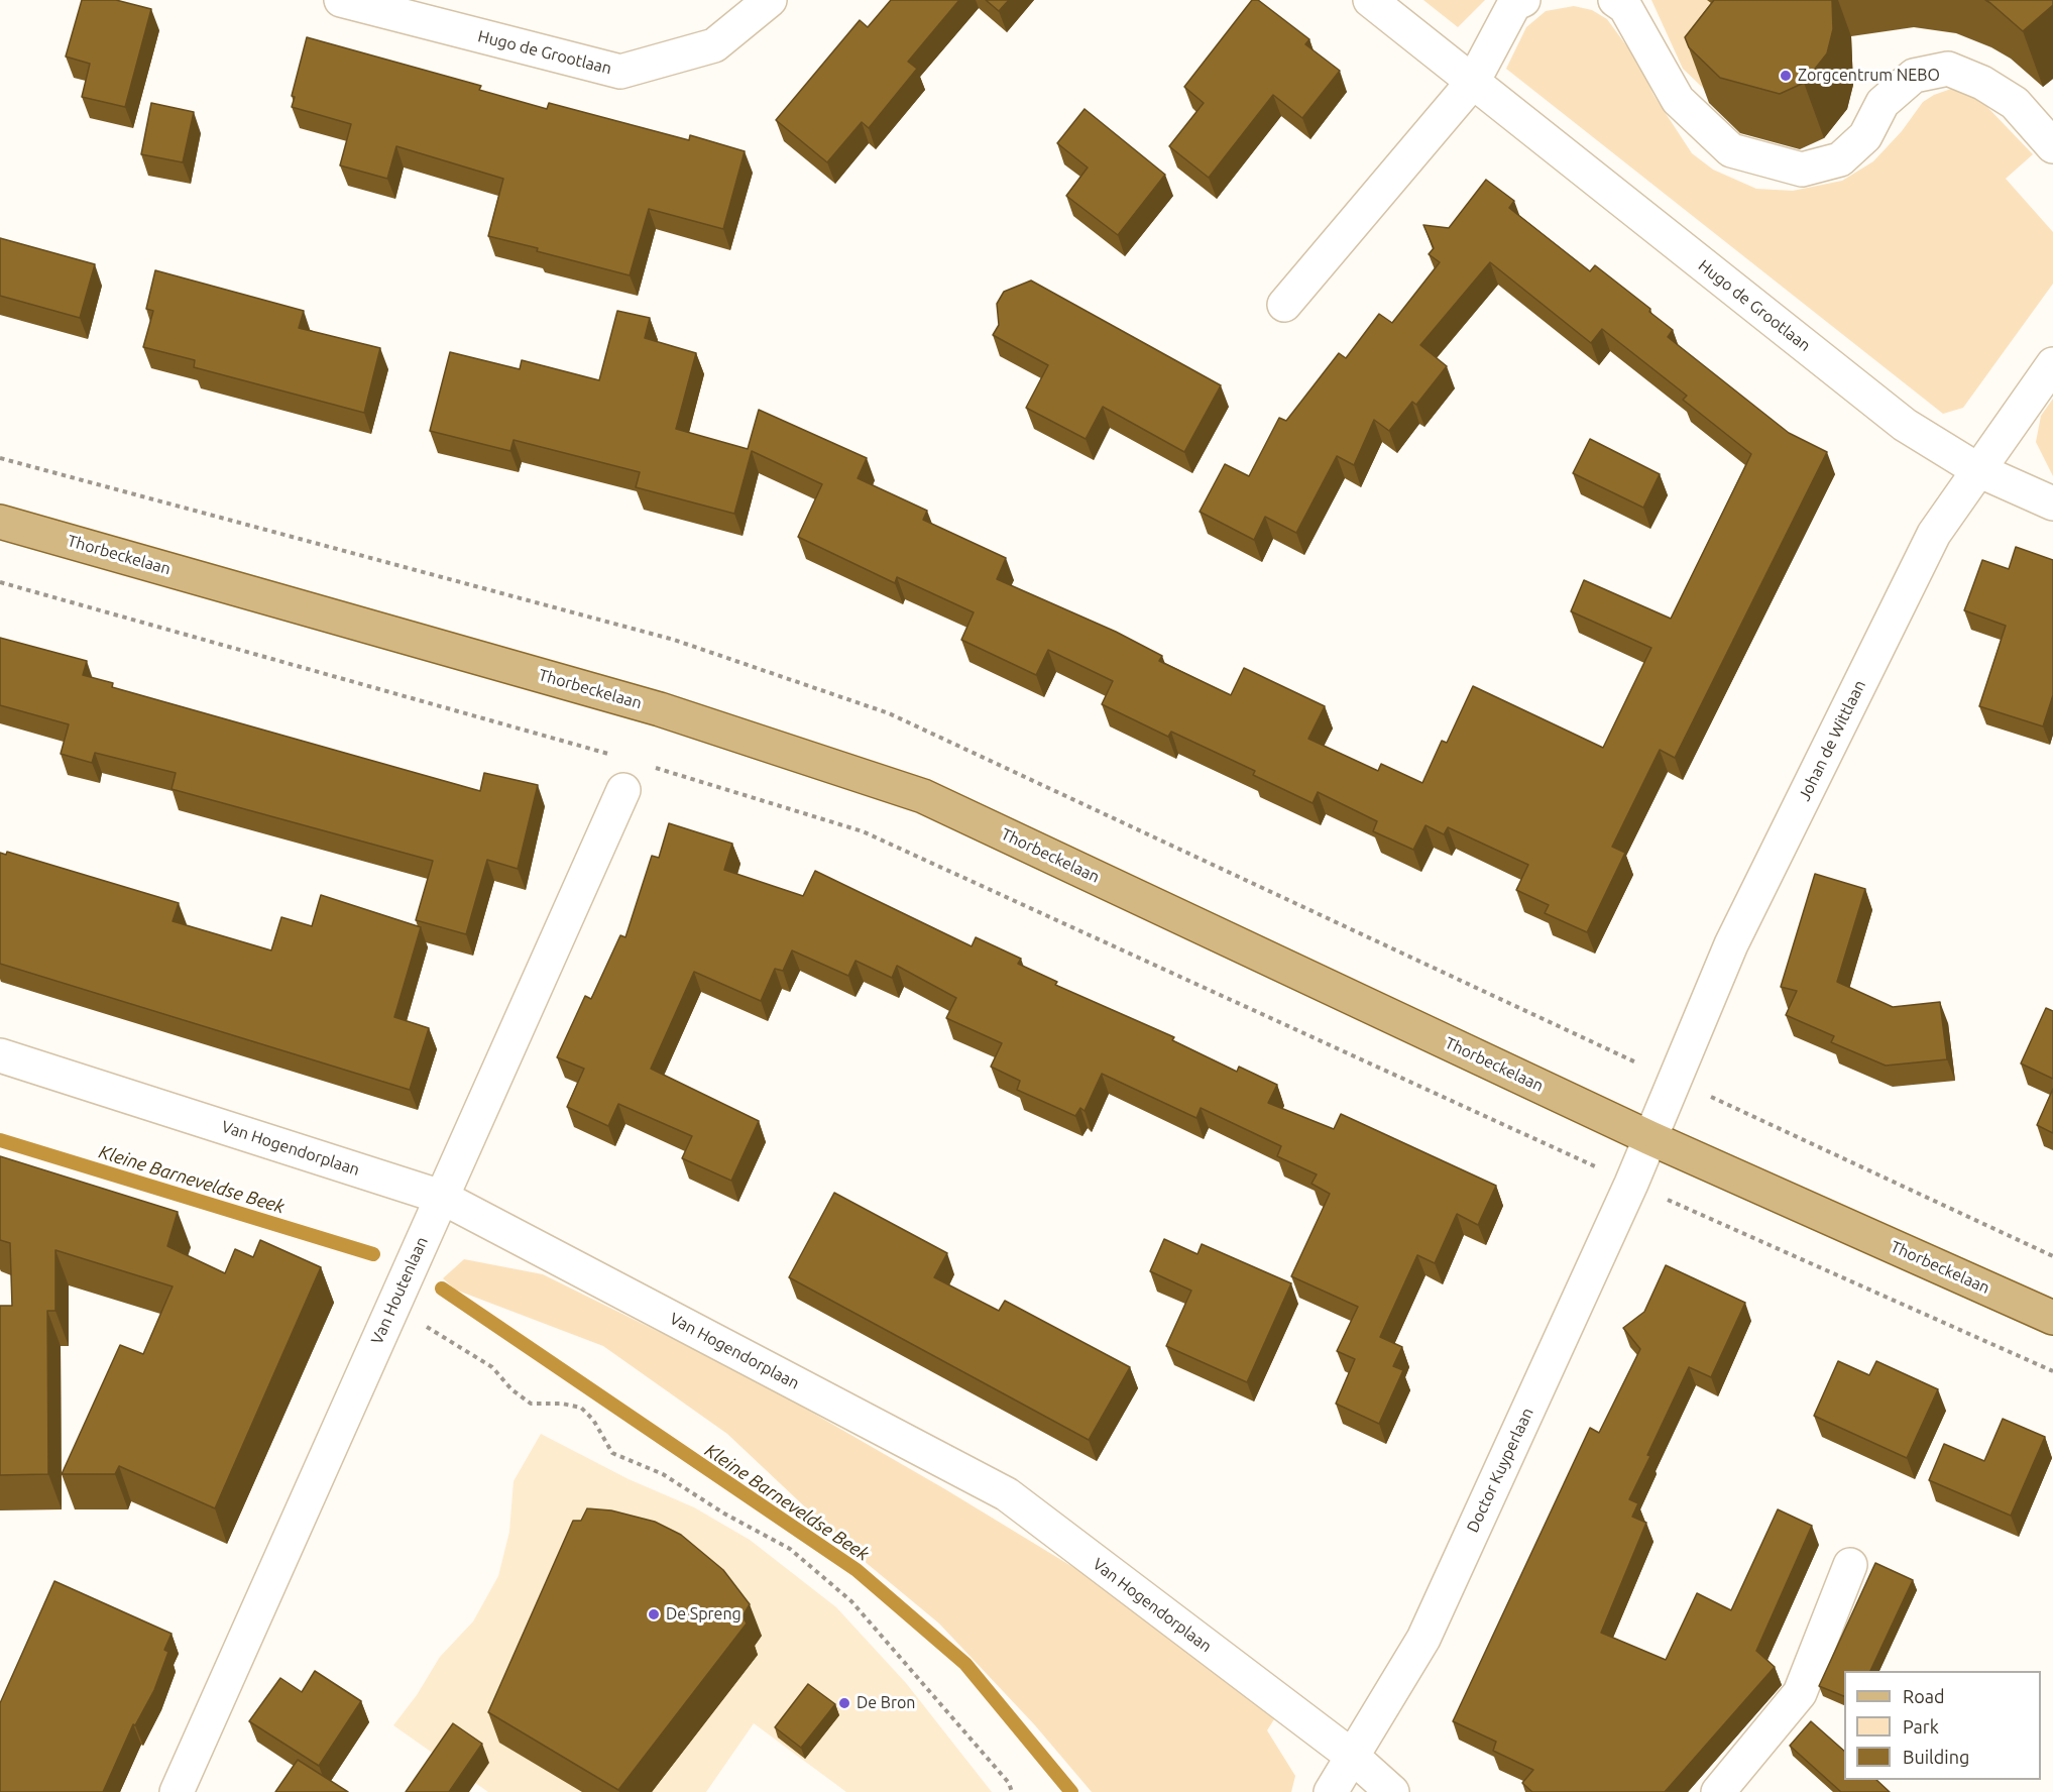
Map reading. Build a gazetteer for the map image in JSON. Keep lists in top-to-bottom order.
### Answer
{
  "streets": {
    "main road": ["Thorbeckelaan"],
    "street": [
      "Hugo de Grootlaan",
      "Johan de Wittlaan",
      "Van Hogendorplaan",
      "Van Houtenlaan",
      "Doctor Kuyperlaan"
    ]
  },
  "crossings": [
    ["Hugo de Grootlaan", "Johan de Wittlaan"],
    ["Thorbeckelaan", "Johan de Wittlaan"],
    ["Thorbeckelaan", "Doctor Kuyperlaan"],
    ["Johan de Wittlaan", "Doctor Kuyperlaan"],
    ["Van Hogendorplaan", "Van Houtenlaan"],
    ["Van Hogendorplaan", "Doctor Kuyperlaan"]
  ],
  "water": ["Kleine Barneveldse Beek"],
  "places": ["Zorgcentrum NEBO", "De Spreng", "De Bron"],
  "legend": ["Road", "Park", "Building"]
}
